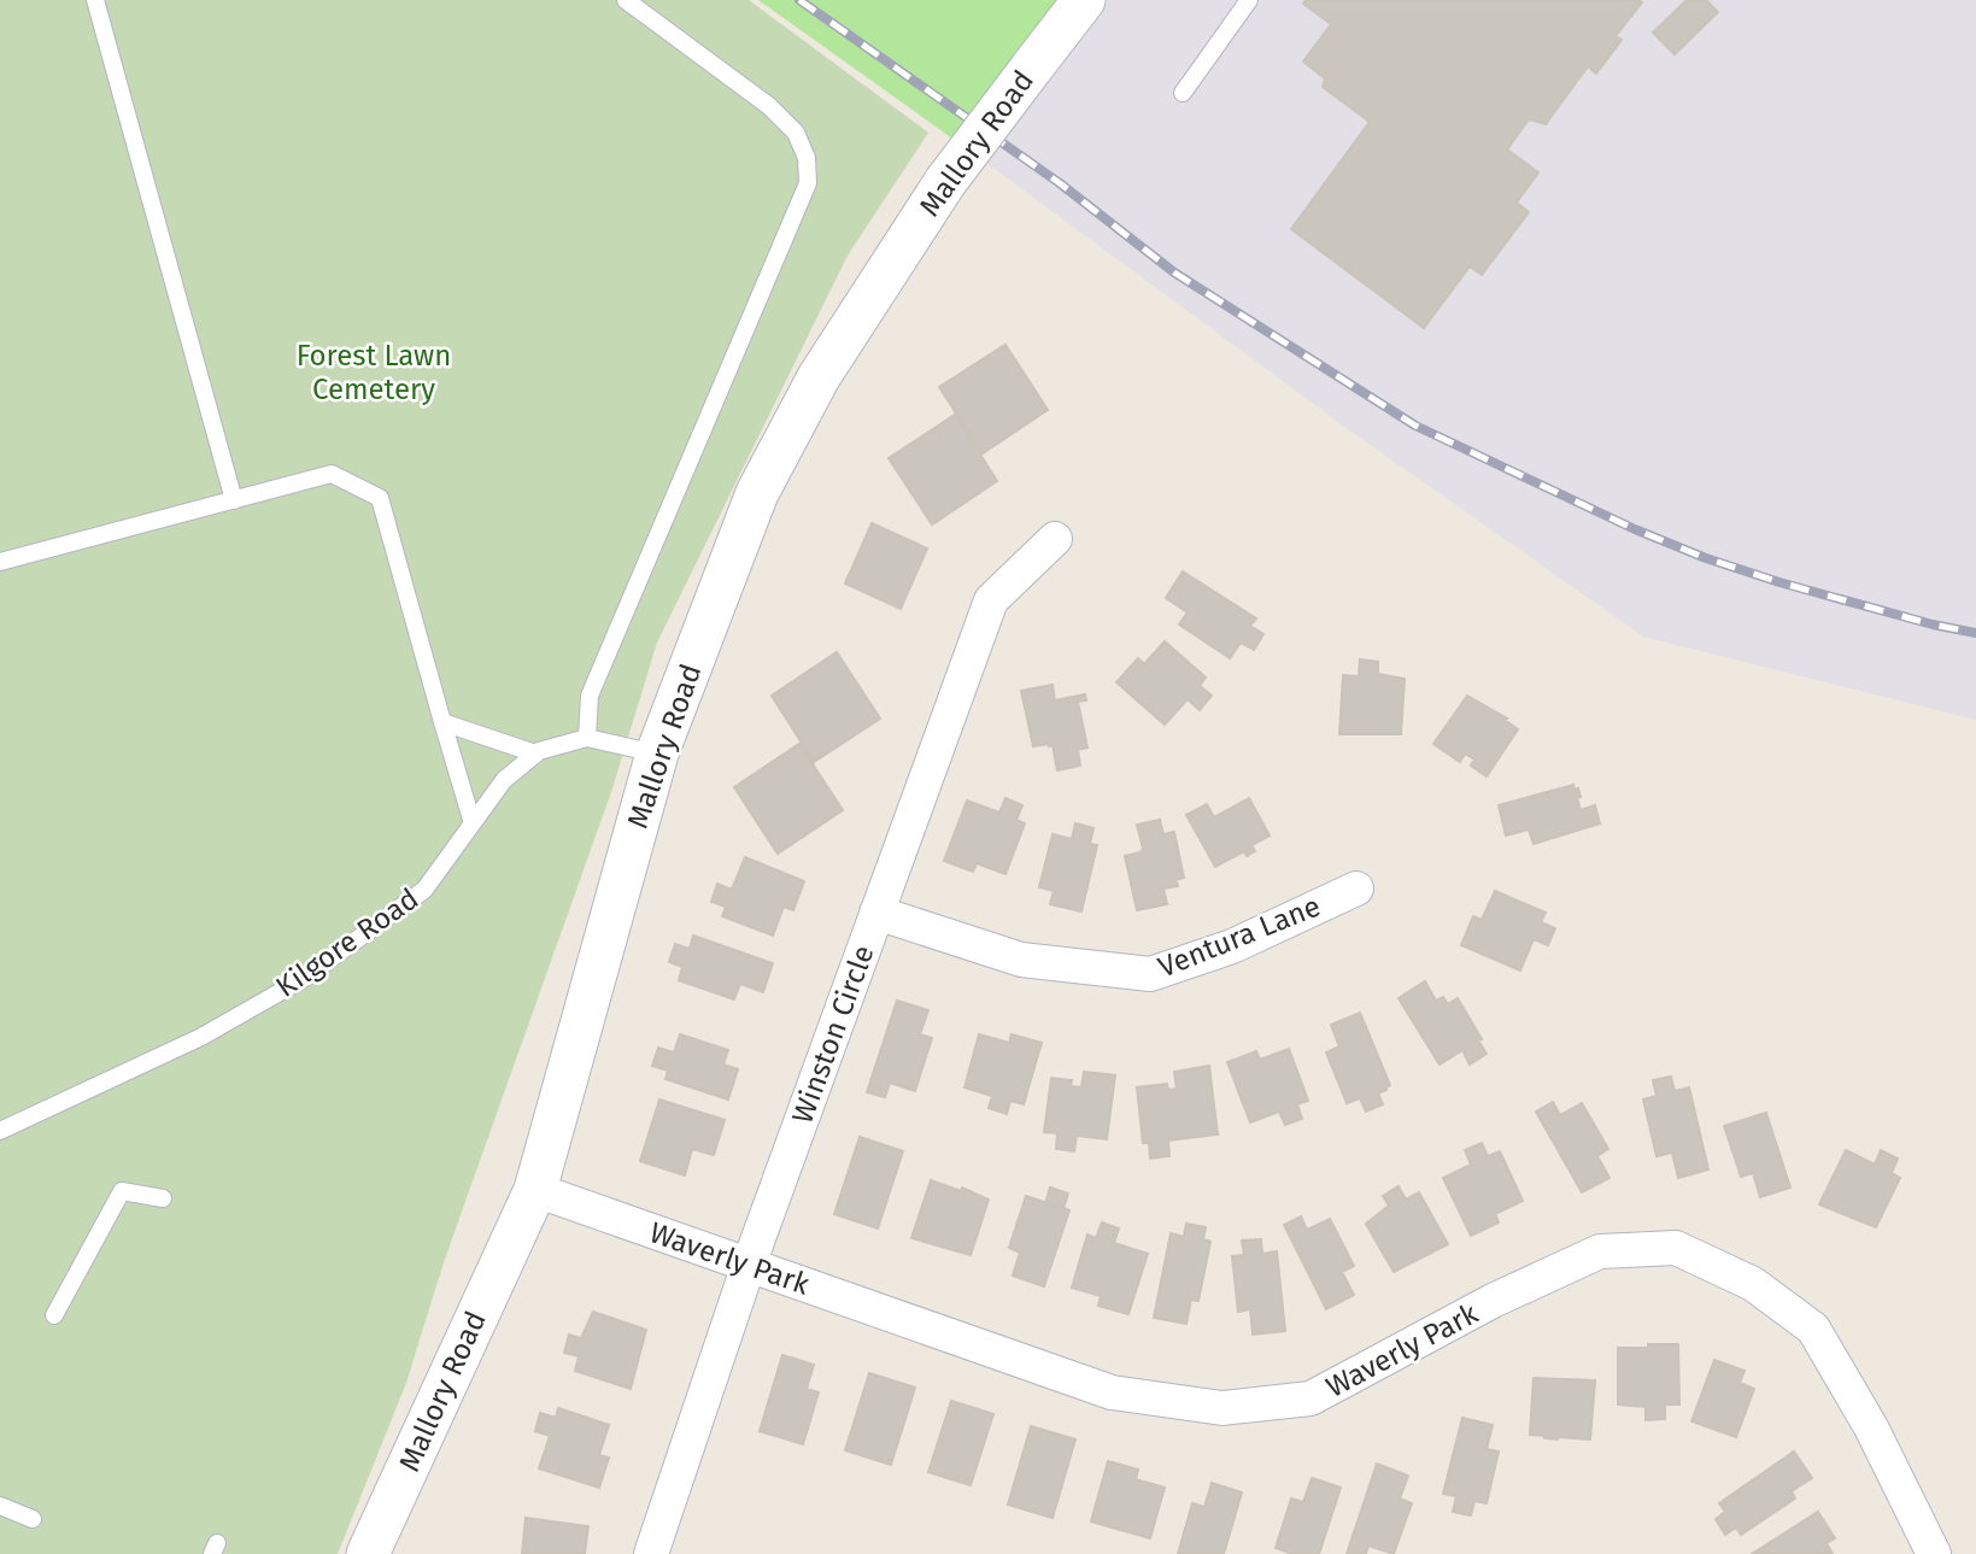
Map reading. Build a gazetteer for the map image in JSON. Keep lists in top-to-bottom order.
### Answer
{
  "streets": {
    "street": [
      "Mallory Road",
      "Ventura Lane",
      "Winston Circle",
      "Waverly Park"
    ],
    "lane": ["Kilgore Road"]
  },
  "crossings": [
    ["Mallory Road", "Kilgore Road"],
    ["Mallory Road", "Waverly Park"],
    ["Ventura Lane", "Winston Circle"],
    ["Winston Circle", "Waverly Park"]
  ],
  "parks": ["Forest Lawn Cemetery"]
}
